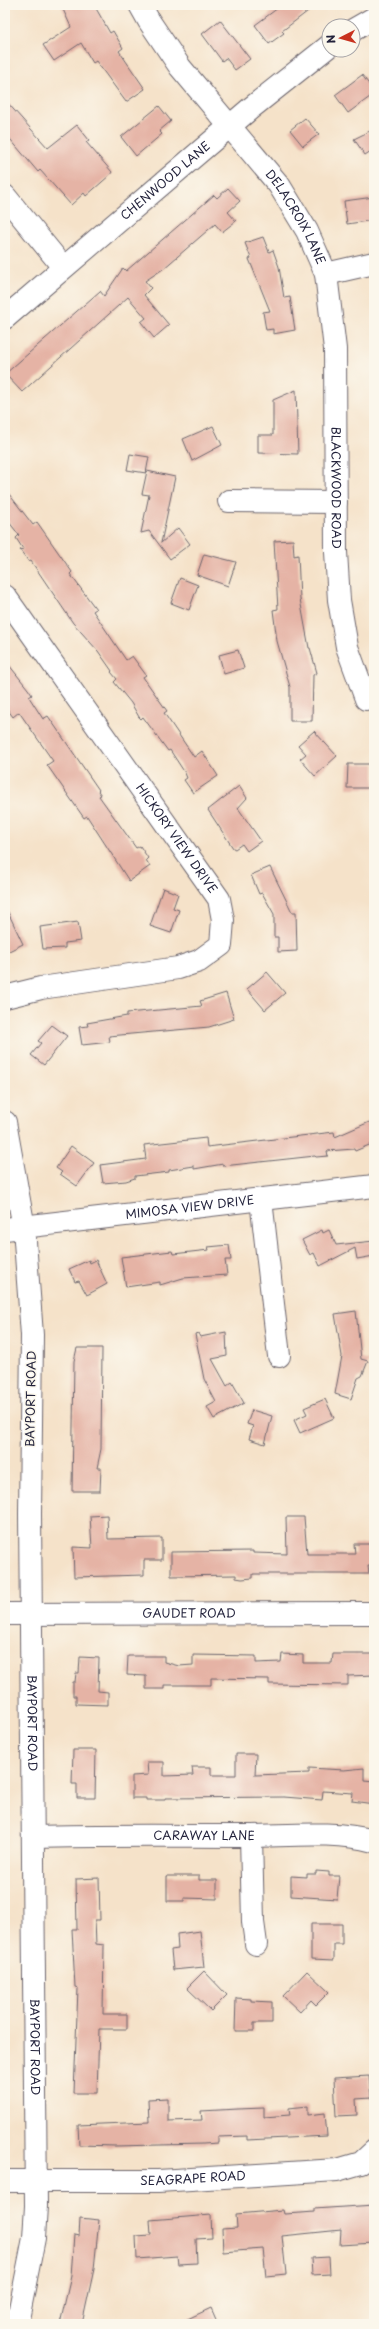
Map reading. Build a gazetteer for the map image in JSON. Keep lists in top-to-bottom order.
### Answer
{
  "streets": {
    "street": [
      "CHENWOOD LANE",
      "DELACROIX LANE",
      "BLACKWOOD ROAD",
      "HICKORY VIEW DRIVE",
      "MIMOSA VIEW DRIVE",
      "BAYPORT ROAD",
      "GAUDET ROAD",
      "CARAWAY LANE",
      "SEAGRAPE ROAD"
    ]
  },
  "crossings": [
    ["CHENWOOD LANE", "DELACROIX LANE"],
    ["DELACROIX LANE", "BLACKWOOD ROAD"],
    ["MIMOSA VIEW DRIVE", "BAYPORT ROAD"],
    ["BAYPORT ROAD", "GAUDET ROAD"],
    ["BAYPORT ROAD", "CARAWAY LANE"],
    ["BAYPORT ROAD", "SEAGRAPE ROAD"]
  ],
  "north": "left"
}
